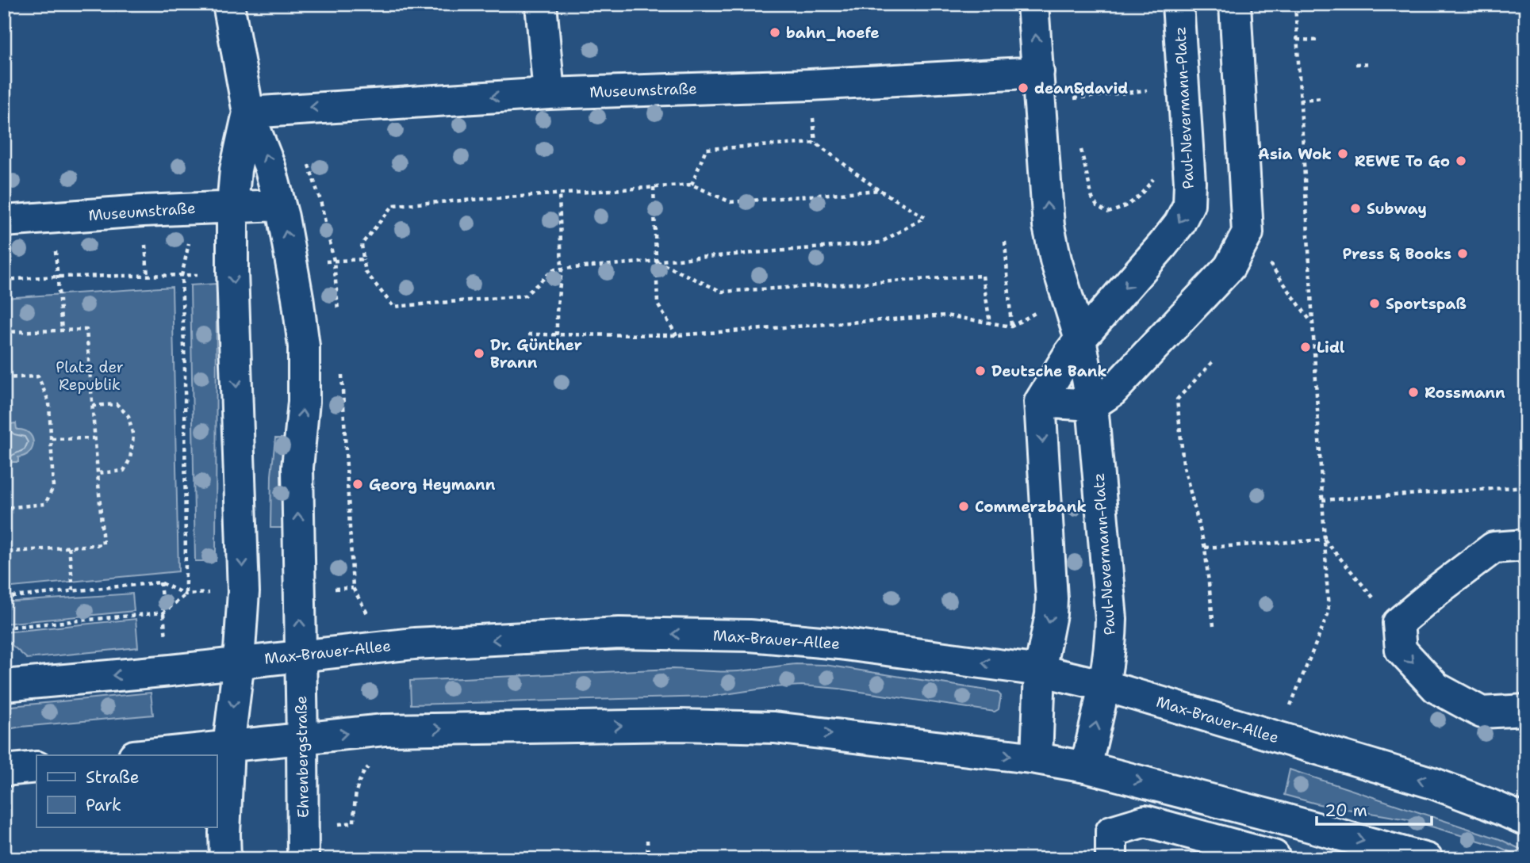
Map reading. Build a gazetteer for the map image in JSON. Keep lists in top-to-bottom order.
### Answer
{
  "streets": {
    "main road": [
      "Museumstraße",
      "Paul-Nevermann-Platz",
      "Max-Brauer-Allee",
      "Ehrenbergstraße"
    ]
  },
  "crossings": [
    ["Museumstraße", "Paul-Nevermann-Platz"],
    ["Paul-Nevermann-Platz", "Max-Brauer-Allee"],
    ["Max-Brauer-Allee", "Ehrenbergstraße"]
  ],
  "parks": ["Platz der Republik"],
  "places": [
    "bahn_hoefe",
    "dean&david",
    "Asia Wok",
    "REWE To Go",
    "Subway",
    "Press & Books",
    "Sportspaß",
    "Lidl",
    "Dr. Günther Brann",
    "Deutsche Bank",
    "Rossmann",
    "Georg Heymann",
    "Commerzbank"
  ],
  "legend": ["Straße", "Park"],
  "scale_bar": "20 m"
}
